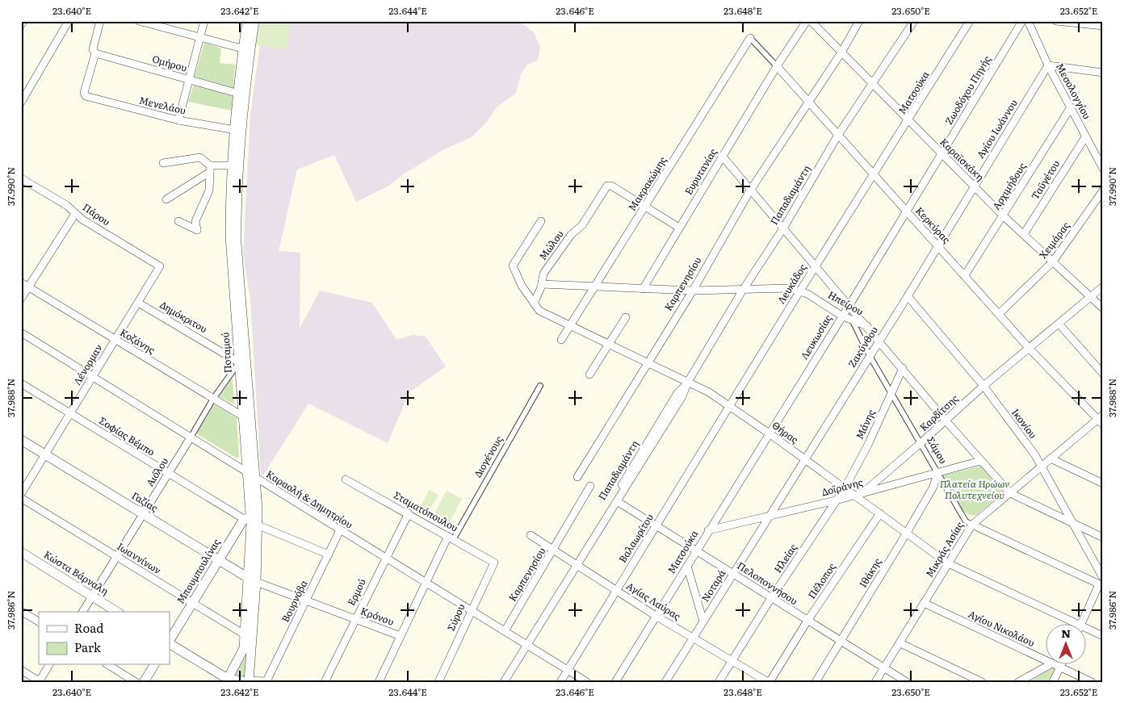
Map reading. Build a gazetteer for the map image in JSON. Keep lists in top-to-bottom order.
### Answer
{
  "streets": {
    "street": [
      "Ομήρου",
      "Ζωοδόχου Πηγής",
      "Μεσολογγίου",
      "Ματσούκα",
      "Μενελάου",
      "Αγίου Ιωάννου",
      "Καραϊσκάκη",
      "Ευρυτανίας",
      "Ταϋγέτου",
      "Μακρακώμης",
      "Αρχιμήδους",
      "Παπαδιαμάντη",
      "Πάρου",
      "Κερκύρας",
      "Χειμάρας",
      "Μώλου",
      "Καρπενησίου",
      "Λeυκάδος",
      "Ηπείρου",
      "Δημόκριτου",
      "Λευκωσίας",
      "Κοζάνης",
      "Ζακύνθου",
      "Ποταμού",
      "Λένορμαν",
      "Καρδίτσης",
      "Ικονίου",
      "Μάνης",
      "Θήρας",
      "Σοφίας Βέμπο",
      "Σάμου",
      "Διογένους",
      "Αιόλου",
      "Δοϊράνης",
      "Καραολή & Δημητρίου",
      "Γαζίας",
      "Σταματόπουλου",
      "Βαλαωρίτου",
      "Μικράς Ασίας",
      "Ιωαννίνων",
      "Ηλείας",
      "Μπουμπουλίνας",
      "Κώστα Βάρναλη",
      "Ιθάκης",
      "Πέλοπος",
      "Πελοποννήσου",
      "Νοταρά",
      "Ερμού",
      "Βουρνόβα",
      "Αγίας Λαύρας",
      "Κρόνου",
      "Σύρου",
      "Αγίου Νικολάου"
    ]
  },
  "crossings": [
    ["Ομήρου", "Μενελάου"],
    ["Ομήρου", "Ποταμού"],
    ["Ζωοδόχου Πηγής", "Καραϊσκάκη"],
    ["Ζωοδόχου Πηγής", "Κερκύρας"],
    ["Ζωοδόχου Πηγής", "Λευκωσίας"],
    ["Μεσολογγίου", "Αγίου Ιωάννου"],
    ["Μεσολογγίου", "Ταϋγέτου"],
    ["Μεσολογγίου", "Αρχιμήδους"],
    ["Ματσούκα", "Καραϊσκάκη"],
    ["Ματσούκα", "Κερκύρας"],
    ["Ματσούκα", "Λeυκάδος"],
    ["Ματσούκα", "Λευκωσίας"],
    ["Ματσούκα", "Θήρας"],
    ["Ματσούκα", "Δοϊράνης"],
    ["Ματσούκα", "Πελοποννήσου"],
    ["Ματσούκα", "Αγίας Λαύρας"],
    ["Μενελάου", "Ποταμού"],
    ["Αγίου Ιωάννου", "Καραϊσκάκη"],
    ["Αγίου Ιωάννου", "Κερκύρας"],
    ["Αγίου Ιωάννου", "Ζακύνθου"],
    ["Καραϊσκάκη", "Ταϋγέτου"],
    ["Καραϊσκάκη", "Αρχιμήδους"],
    ["Καραϊσκάκη", "Παπαδιαμάντη"],
    ["Καραϊσκάκη", "Χειμάρας"],
    ["Καραϊσκάκη", "Καρπενησίου"],
    ["Καραϊσκάκη", "Καρδίτσης"],
    ["Ευρυτανίας", "Κερκύρας"],
    ["Ευρυτανίας", "Ηπείρου"],
    ["Μακρακώμης", "Κερκύρας"],
    ["Μακρακώμης", "Μώλου"],
    ["Μακρακώμης", "Ηπείρου"],
    ["Μακρακώμης", "Θήρας"],
    ["Αρχιμήδους", "Κερκύρας"],
    ["Παπαδιαμάντη", "Κερκύρας"],
    ["Παπαδιαμάντη", "Ηπείρου"],
    ["Παπαδιαμάντη", "Θήρας"],
    ["Παπαδιαμάντη", "Καραολή & Δημητρίου"],
    ["Παπαδιαμάντη", "Πελοποννήσου"],
    ["Παπαδιαμάντη", "Αγίας Λαύρας"],
    ["Πάρου", "Λένορμαν"],
    ["Κερκύρας", "Χειμάρας"],
    ["Κερκύρας", "Καρπενησίου"],
    ["Κερκύρας", "Λeυκάδος"],
    ["Κερκύρας", "Λευκωσίας"],
    ["Κερκύρας", "Ζακύνθου"],
    ["Κερκύρας", "Καρδίτσης"],
    ["Κερκύρας", "Μικράς Ασίας"],
    ["Μώλου", "Ηπείρου"],
    ["Μώλου", "Θήρας"],
    ["Καρπενησίου", "Ηπείρου"],
    ["Καρπενησίου", "Θήρας"],
    ["Καρπενησίου", "Καραολή & Δημητρίου"],
    ["Καρπενησίου", "Αγίας Λαύρας"],
    ["Λeυκάδος", "Ηπείρου"],
    ["Λeυκάδος", "Θήρας"],
    ["Λeυκάδος", "Βαλαωρίτου"],
    ["Ηπείρου", "Λευκωσίας"],
    ["Ηπείρου", "Ζακύνθου"],
    ["Ηπείρου", "Καρδίτσης"],
    ["Ηπείρου", "Ικονίου"],
    ["Ηπείρου", "Μάνης"],
    ["Ηπείρου", "Σάμου"],
    ["Ηπείρου", "Δοϊράνης"],
    ["Ηπείρου", "Μικράς Ασίας"],
    ["Δημόκριτου", "Ποταμού"],
    ["Δημόκριτου", "Λένορμαν"],
    ["Δημόκριτου", "Αιόλου"],
    ["Λευκωσίας", "Θήρας"],
    ["Κοζάνης", "Ποταμού"],
    ["Κοζάνης", "Λένορμαν"],
    ["Κοζάνης", "Αιόλου"],
    ["Ζακύνθου", "Ικονίου"],
    ["Ζακύνθου", "Θήρας"],
    ["Ζακύνθου", "Σάμου"],
    ["Ζακύνθου", "Νοταρά"],
    ["Ποταμού", "Σοφίας Βέμπο"],
    ["Ποταμού", "Αιόλου"],
    ["Ποταμού", "Καραολή & Δημητρίου"],
    ["Ποταμού", "Γαζίας"],
    ["Ποταμού", "Ιωαννίνων"],
    ["Ποταμού", "Μπουμπουλίνας"],
    ["Ποταμού", "Κρόνου"],
    ["Λένορμαν", "Σοφίας Βέμπο"],
    ["Λένορμαν", "Καραολή & Δημητρίου"],
    ["Λένορμαν", "Γαζίας"],
    ["Καρδίτσης", "Ικονίου"],
    ["Καρδίτσης", "Θήρας"],
    ["Καρδίτσης", "Σάμου"],
    ["Καρδίτσης", "Δοϊράνης"],
    ["Ικονίου", "Σάμου"],
    ["Ικονίου", "Μικράς Ασίας"],
    ["Μάνης", "Θήρας"],
    ["Μάνης", "Σάμου"],
    ["Μάνης", "Ηλείας"],
    ["Θήρας", "Δοϊράνης"],
    ["Θήρας", "Βαλαωρίτου"],
    ["Θήρας", "Μικράς Ασίας"],
    ["Θήρας", "Ηλείας"],
    ["Θήρας", "Ιθάκης"],
    ["Θήρας", "Πέλοπος"],
    ["Θήρας", "Νοταρά"],
    ["Σοφίας Βέμπο", "Αιόλου"],
    ["Σοφίας Βέμπο", "Μπουμπουλίνας"],
    ["Σάμου", "Δοϊράνης"],
    ["Σάμου", "Μικράς Ασίας"],
    ["Σάμου", "Ιθάκης"],
    ["Διογένους", "Καραολή & Δημητρίου"],
    ["Διογένους", "Σταματόπουλου"],
    ["Διογένους", "Κρόνου"],
    ["Αιόλου", "Καραολή & Δημητρίου"],
    ["Αιόλου", "Γαζίας"],
    ["Αιόλου", "Ιωαννίνων"],
    ["Αιόλου", "Κώστα Βάρναλη"],
    ["Δοϊράνης", "Ηλείας"],
    ["Δοϊράνης", "Ιθάκης"],
    ["Δοϊράνης", "Νοταρά"],
    ["Καραολή & Δημητρίου", "Βαλαωρίτου"],
    ["Καραολή & Δημητρίου", "Ερμού"],
    ["Καραολή & Δημητρίου", "Βουρνόβα"],
    ["Καραολή & Δημητρίου", "Σύρου"],
    ["Γαζίας", "Μπουμπουλίνας"],
    ["Γαζίας", "Κρόνου"],
    ["Σταματόπουλου", "Ερμού"],
    ["Σταματόπουλου", "Σύρου"],
    ["Βαλαωρίτου", "Πελοποννήσου"],
    ["Βαλαωρίτου", "Αγίας Λαύρας"],
    ["Μικράς Ασίας", "Πελοποννήσου"],
    ["Μικράς Ασίας", "Αγίου Νικολάου"],
    ["Ιωαννίνων", "Μπουμπουλίνας"],
    ["Ηλείας", "Πελοποννήσου"],
    ["Ηλείας", "Αγίας Λαύρας"],
    ["Ιθάκης", "Πελοποννήσου"],
    ["Πέλοπος", "Πελοποννήσου"],
    ["Πέλοπος", "Αγίας Λαύρας"],
    ["Πελοποννήσου", "Νοταρά"],
    ["Νοταρά", "Αγίας Λαύρας"],
    ["Ερμού", "Κρόνου"],
    ["Βουρνόβα", "Κρόνου"]
  ],
  "parks": ["Πλατεία Ηρώων Πολυτεχνείου"],
  "legend": ["Road", "Park"],
  "north": "top",
  "coordinates": [
    "23.640°E",
    "23.642°E",
    "23.644°E",
    "23.646°E",
    "23.648°E",
    "23.650°E",
    "23.652°E",
    "37.990°N",
    "37.988°N",
    "37.986°N"
  ]
}
